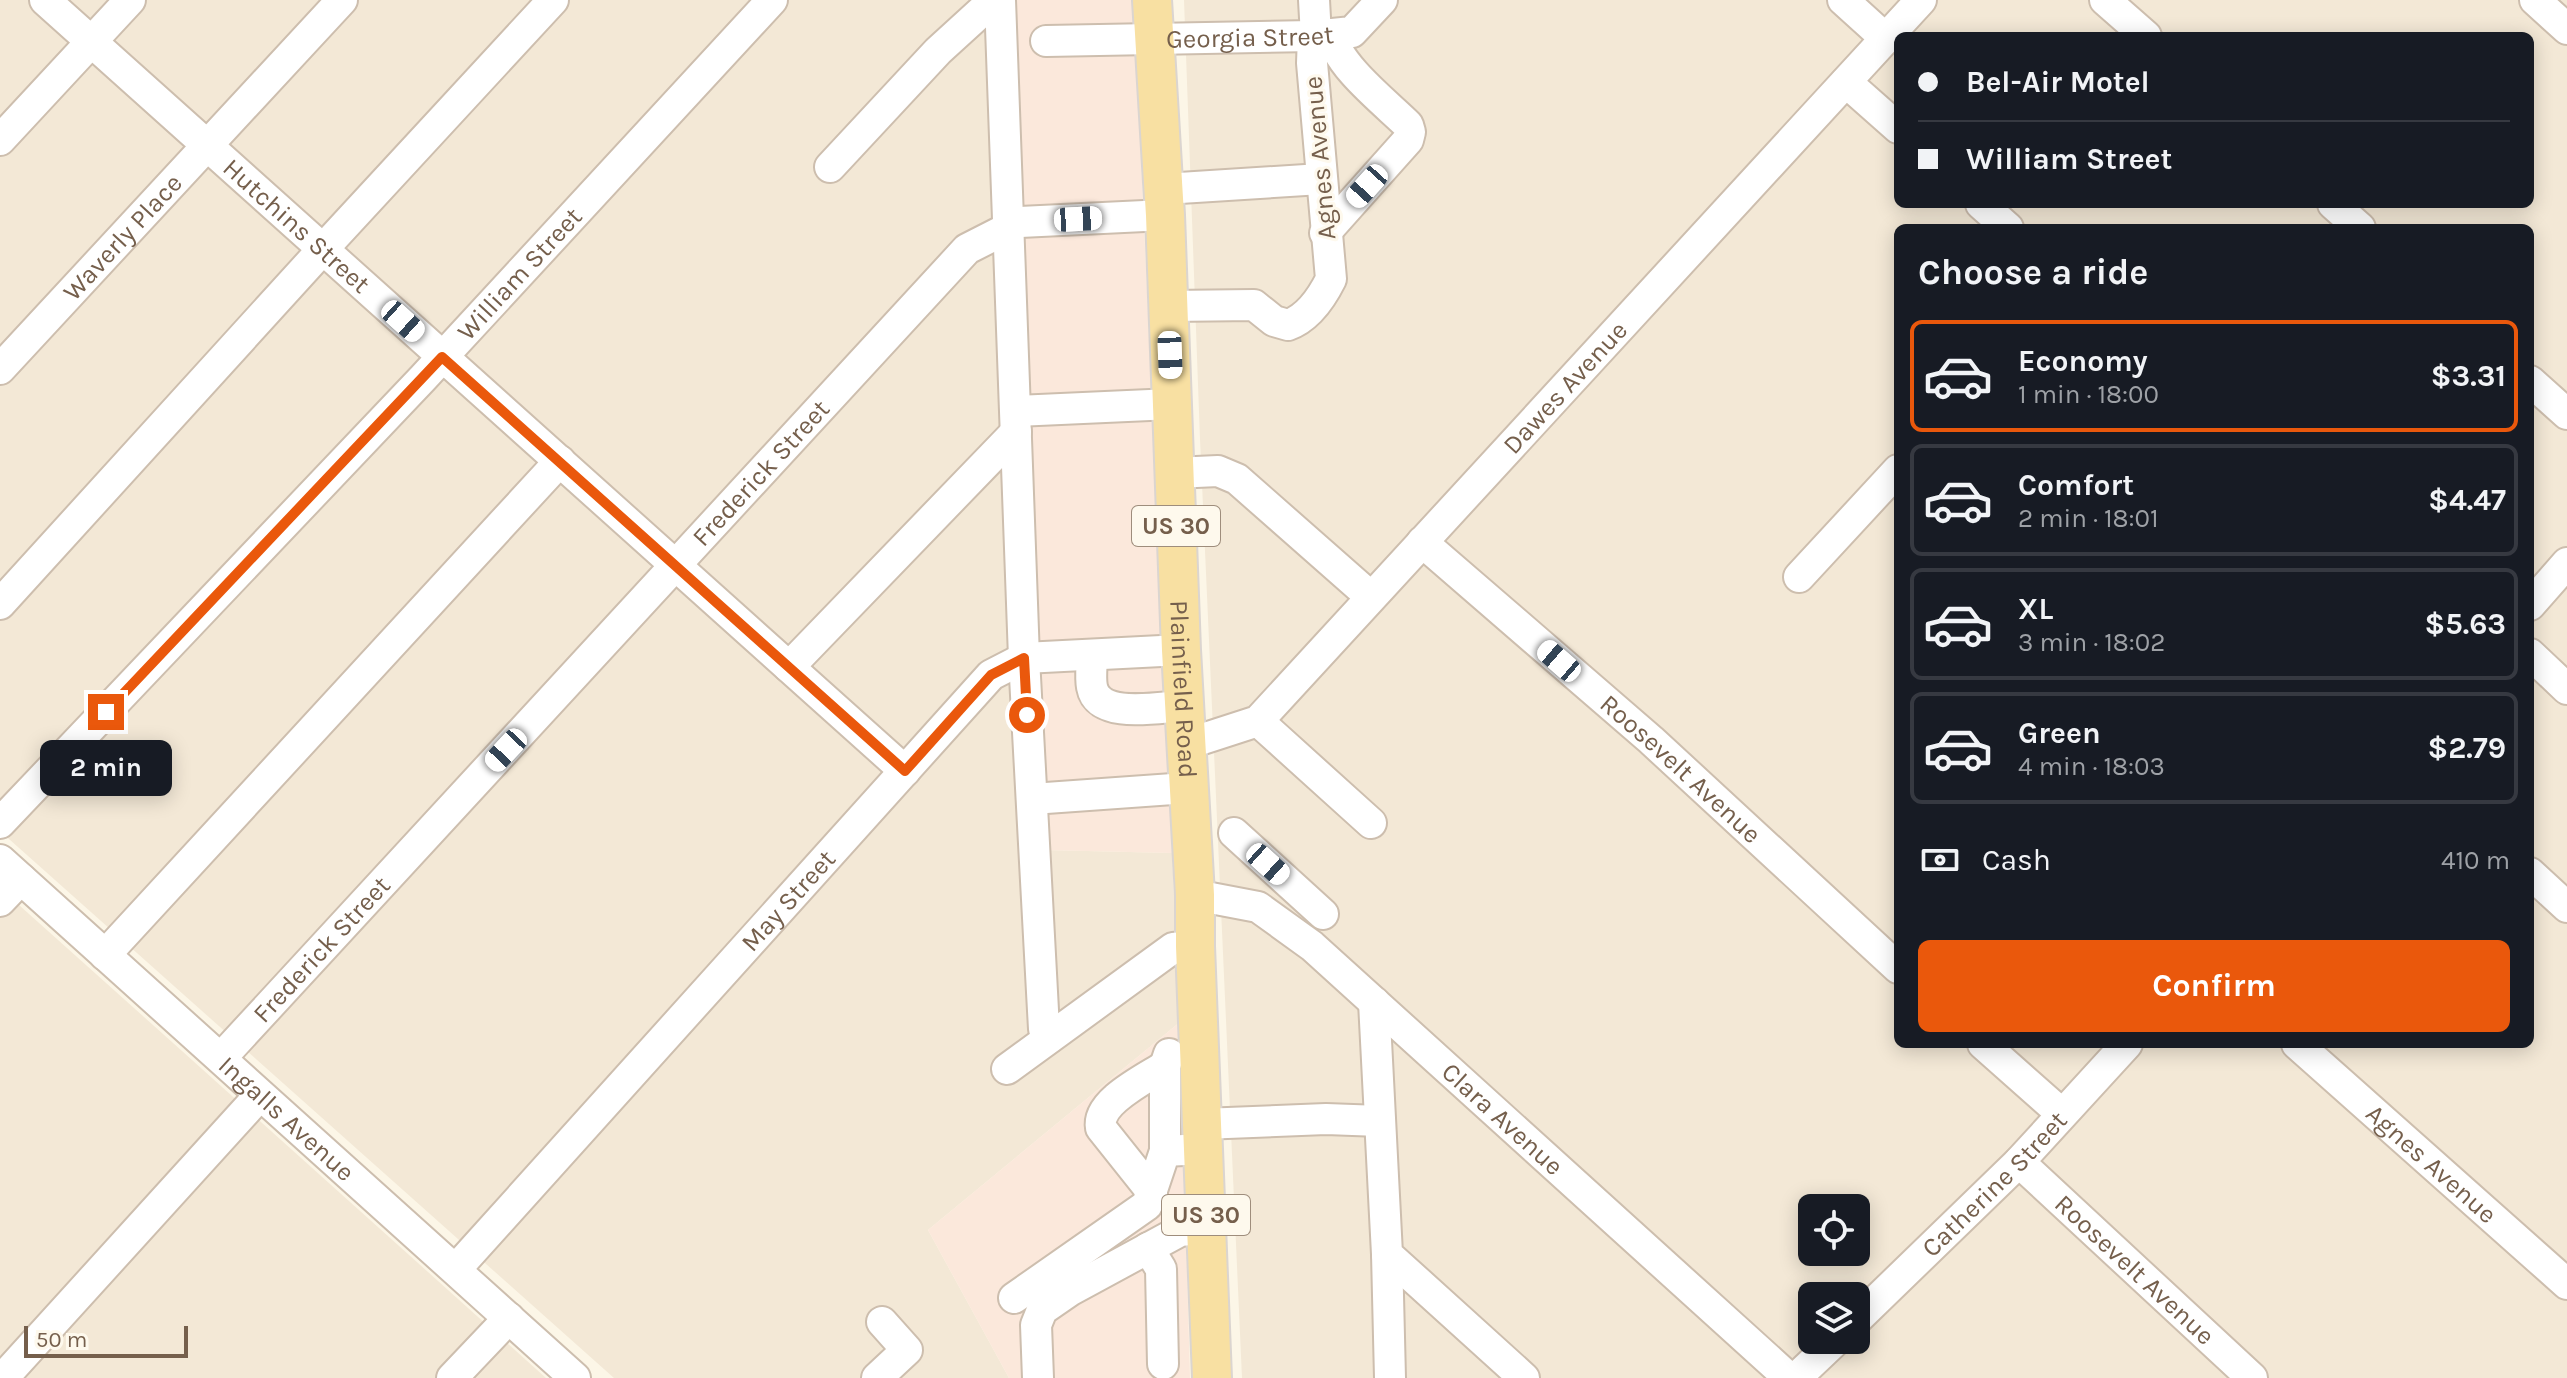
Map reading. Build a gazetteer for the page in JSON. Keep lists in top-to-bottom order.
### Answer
{
  "streets": {
    "main road": ["US 30", "Plainfield Road"],
    "street": [
      "Georgia Street",
      "Agnes Avenue",
      "Hutchins Street",
      "Waverly Place",
      "William Street",
      "Dawes Avenue",
      "Frederick Street",
      "Roosevelt Avenue",
      "May Street",
      "Ingalls Avenue",
      "Clara Avenue",
      "Catherine Street"
    ]
  },
  "crossings": [
    ["Georgia Street", "Agnes Avenue"],
    ["Georgia Street", "Plainfield Road"],
    ["Agnes Avenue", "Frederick Street"],
    ["Agnes Avenue", "Plainfield Road"],
    ["Hutchins Street", "Waverly Place"],
    ["Hutchins Street", "William Street"],
    ["Hutchins Street", "Frederick Street"],
    ["Hutchins Street", "May Street"],
    ["Dawes Avenue", "Plainfield Road"],
    ["Dawes Avenue", "Roosevelt Avenue"],
    ["Frederick Street", "Plainfield Road"],
    ["Frederick Street", "Ingalls Avenue"],
    ["Plainfield Road", "May Street"],
    ["Plainfield Road", "Clara Avenue"],
    ["Roosevelt Avenue", "Catherine Street"],
    ["May Street", "Ingalls Avenue"]
  ],
  "scale_bar": "50 m",
  "page": {
    "banner": ["Bel-Air Motel", "William Street"],
    "heading": "Choose a ride",
    "list": [
      {
        "name": "Economy",
        "note": "1 min · 18:00",
        "value": "$3.31"
      },
      {
        "name": "Comfort",
        "note": "2 min · 18:01",
        "value": "$4.47"
      },
      {
        "name": "XL",
        "note": "3 min · 18:02",
        "value": "$5.63"
      },
      {
        "name": "Green",
        "note": "4 min · 18:03",
        "value": "$2.79"
      }
    ],
    "bubble": "2 min",
    "pay": ["Cash", "410 m"],
    "buttons": "Confirm",
    "scale": "50 m"
  }
}
